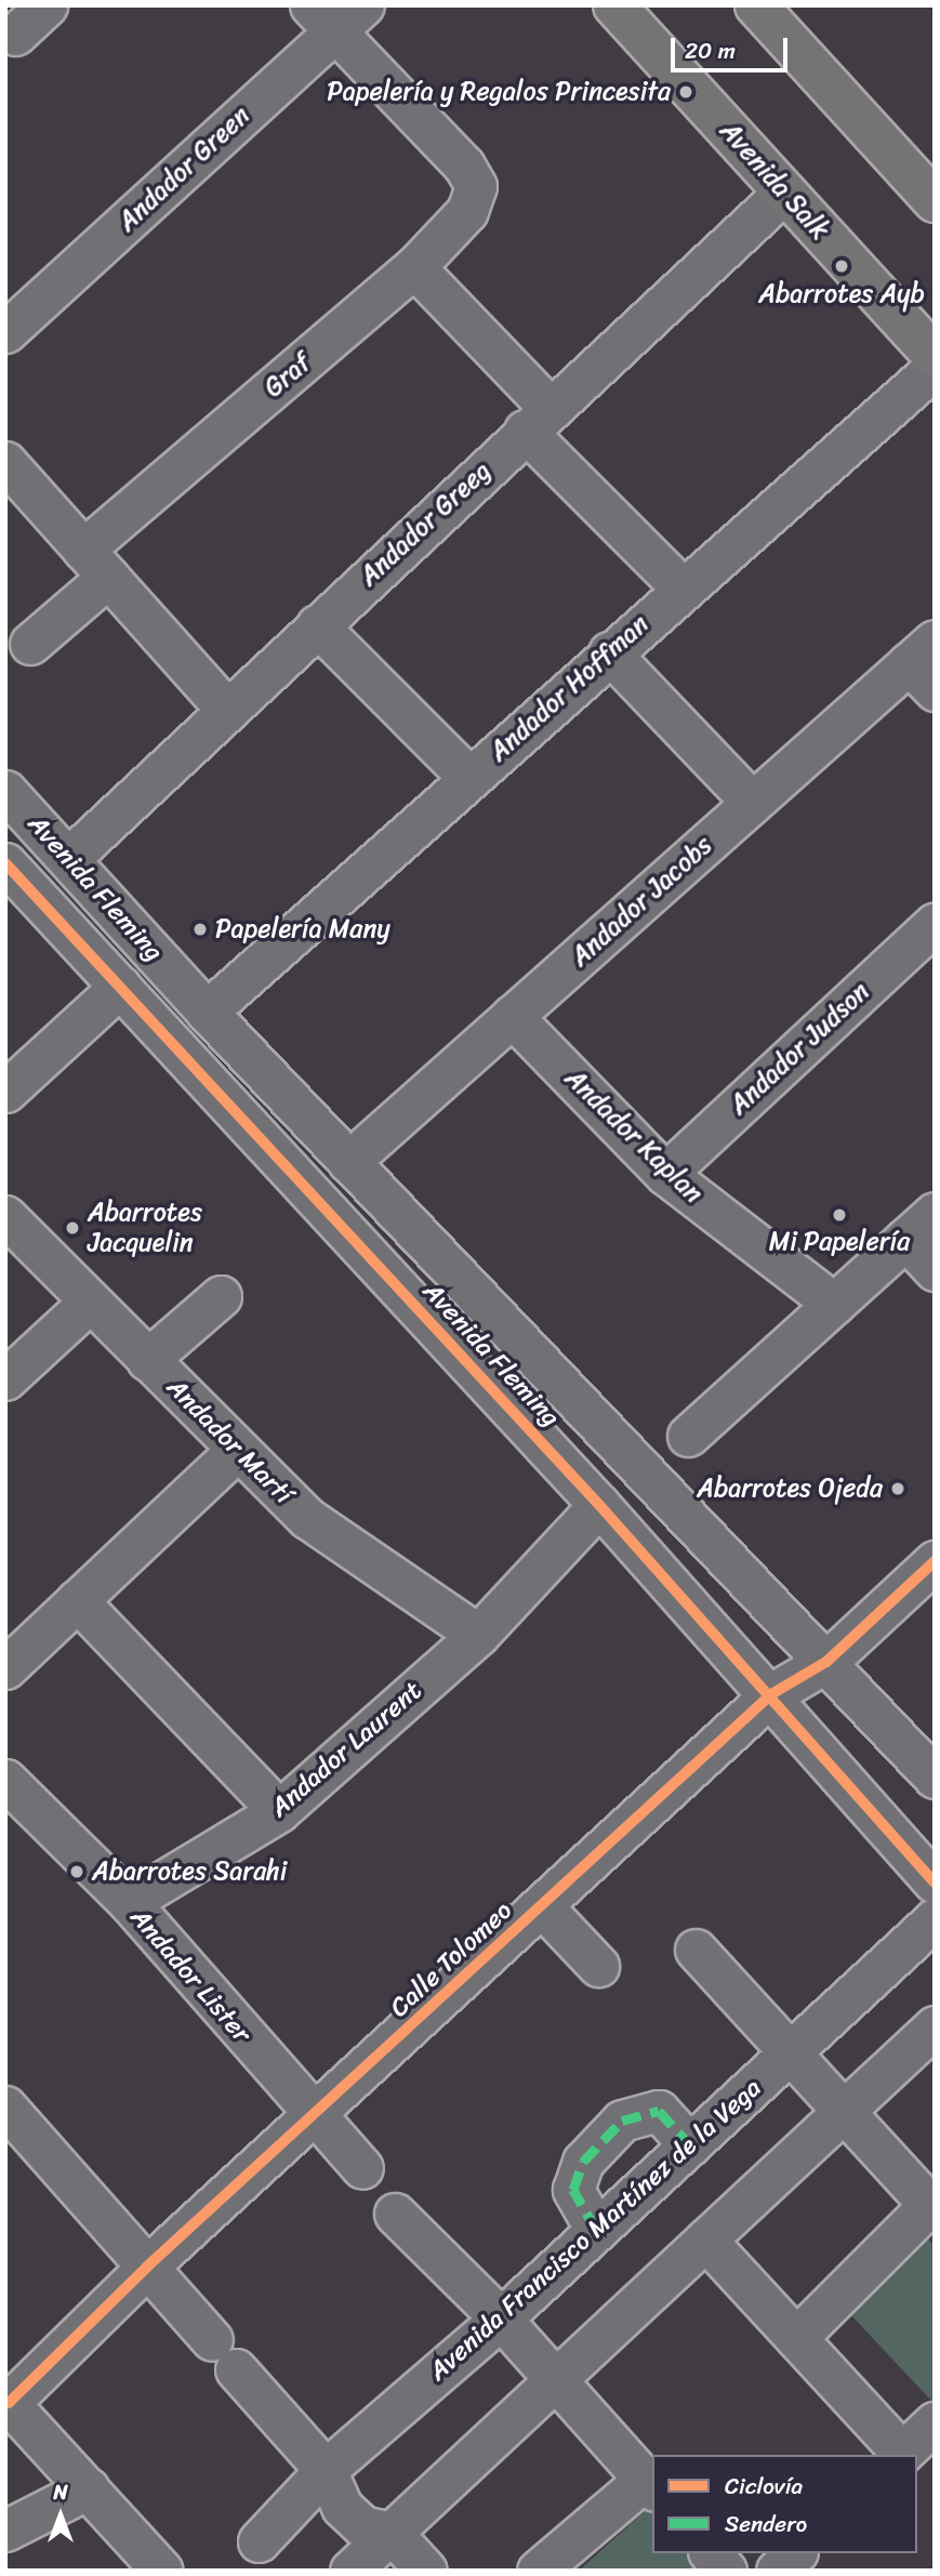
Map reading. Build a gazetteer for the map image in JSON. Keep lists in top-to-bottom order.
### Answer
{
  "streets": {
    "main road": ["Avenida Salk"],
    "street": [
      "Andador Green",
      "Graf",
      "Andador Greeg",
      "Andador Hoffman",
      "Avenida Fleming",
      "Andador Jacobs",
      "Andador Judson",
      "Andador Kaplan",
      "Andador Martí",
      "Andador Laurent",
      "Calle Tolomeo",
      "Andador Lister",
      "Avenida Francisco Martínez de la Vega"
    ]
  },
  "crossings": [
    ["Andador Green", "Graf"],
    ["Avenida Salk", "Andador Greeg"],
    ["Andador Greeg", "Avenida Fleming"],
    ["Andador Hoffman", "Avenida Fleming"],
    ["Avenida Fleming", "Andador Jacobs"],
    ["Avenida Fleming", "Andador Laurent"],
    ["Avenida Fleming", "Calle Tolomeo"],
    ["Andador Jacobs", "Andador Kaplan"],
    ["Andador Judson", "Andador Kaplan"],
    ["Andador Martí", "Andador Laurent"],
    ["Andador Laurent", "Andador Lister"],
    ["Calle Tolomeo", "Andador Lister"]
  ],
  "places": [
    "Papelería y Regalos Princesita",
    "Abarrotes Ayb",
    "Papelería Many",
    "Mi Papelería",
    "Abarrotes Jacquelin",
    "Abarrotes Ojeda",
    "Abarrotes Sarahi"
  ],
  "legend": ["Ciclovía", "Sendero"],
  "scale_bar": "20 m",
  "north": "top"
}
